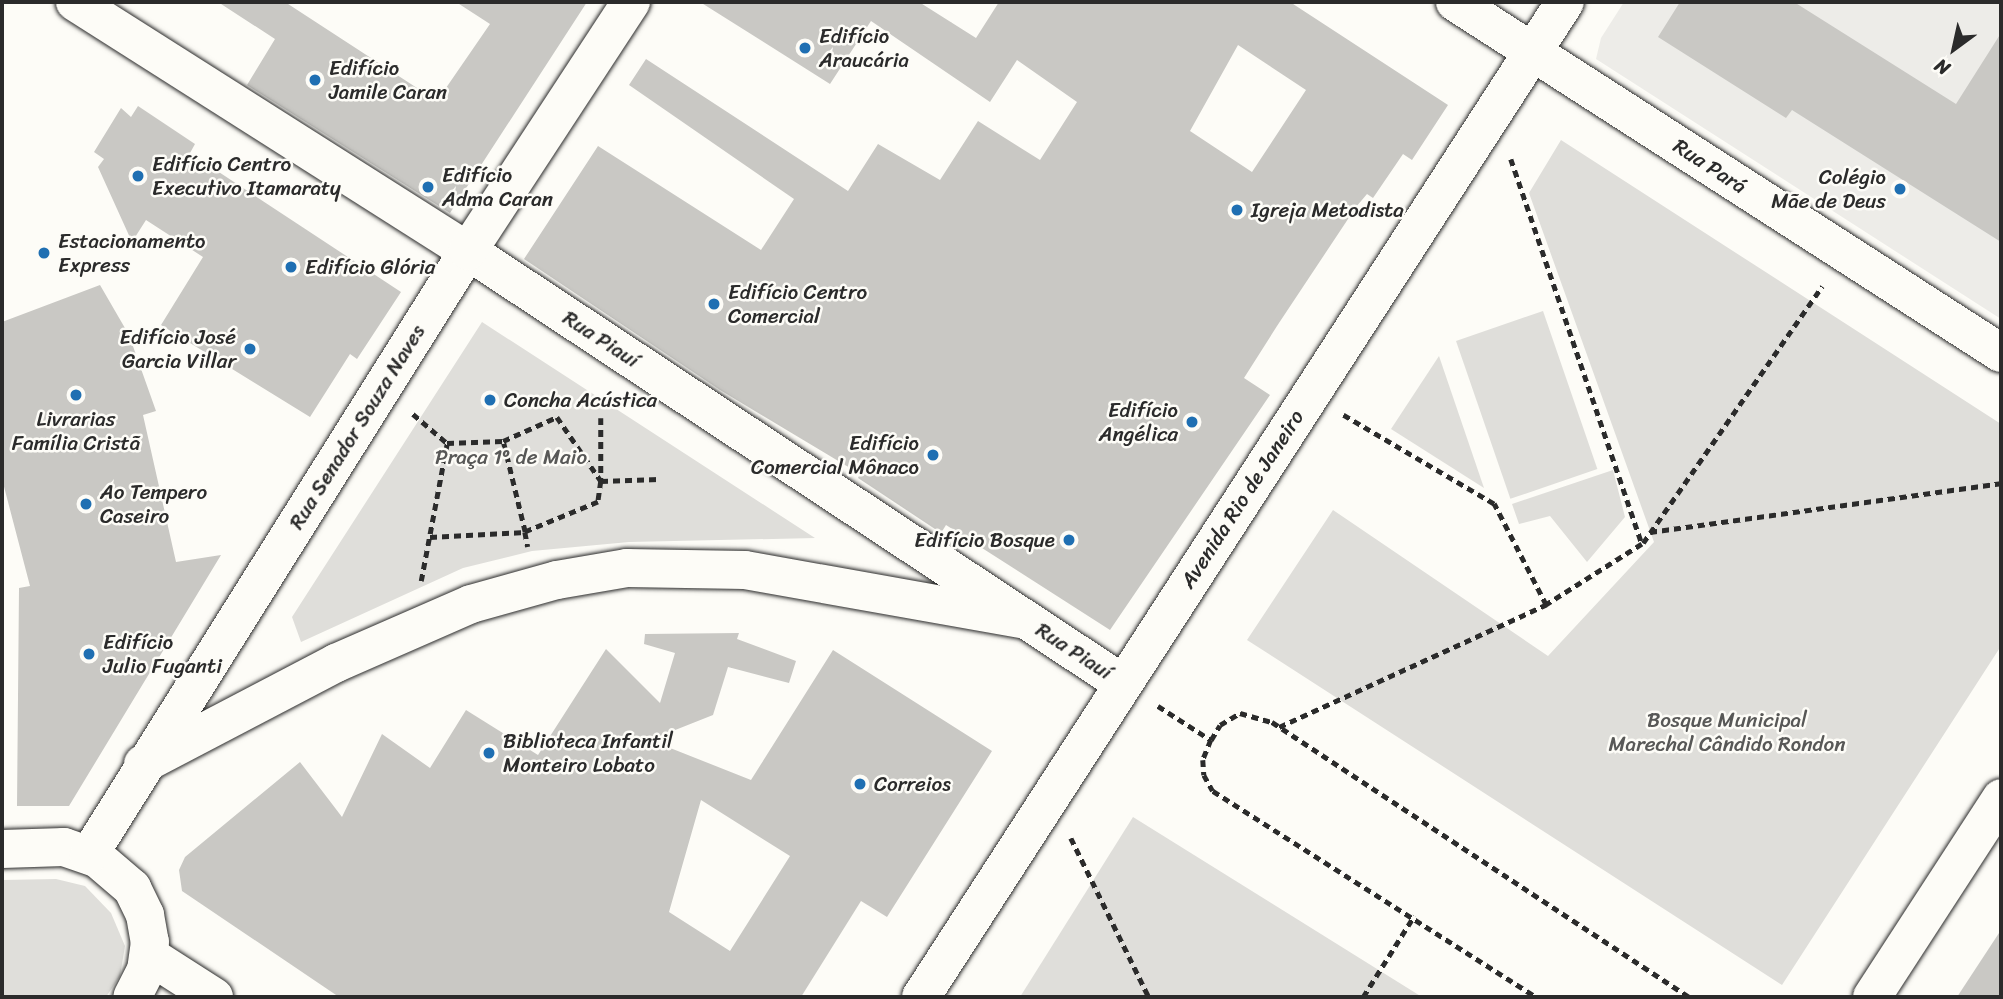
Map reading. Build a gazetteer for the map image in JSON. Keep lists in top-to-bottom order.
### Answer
{
  "streets": {
    "street": [
      "Rua Pará",
      "Rua Piauí",
      "Rua Senador Souza Naves",
      "Avenida Rio de Janeiro"
    ]
  },
  "crossings": [
    ["Rua Pará", "Avenida Rio de Janeiro"],
    ["Rua Piauí", "Rua Senador Souza Naves"],
    ["Rua Piauí", "Avenida Rio de Janeiro"]
  ],
  "parks": ["Praça 1º de Maio", "Bosque Municipal Marechal Cândido Rondon"],
  "places": [
    "Edifício Araucária",
    "Edifício Jamile Caran",
    "Edifício Centro Executivo Itamaraty",
    "Edifício Adma Caran",
    "Colégio Mãe de Deus",
    "Igreja Metodista",
    "Estacionamento Express",
    "Edifício Glória",
    "Edifício Centro Comercial",
    "Edifício José Garcia Villar",
    "Livrarias Família Cristã",
    "Concha Acústica",
    "Edifício Angélica",
    "Edifício Comercial Mônaco",
    "Ao Tempero Caseiro",
    "Edifício Bosque",
    "Edifício Julio Fuganti",
    "Biblioteca Infantil Monteiro Lobato",
    "Correios"
  ],
  "north": "bottom left"
}
